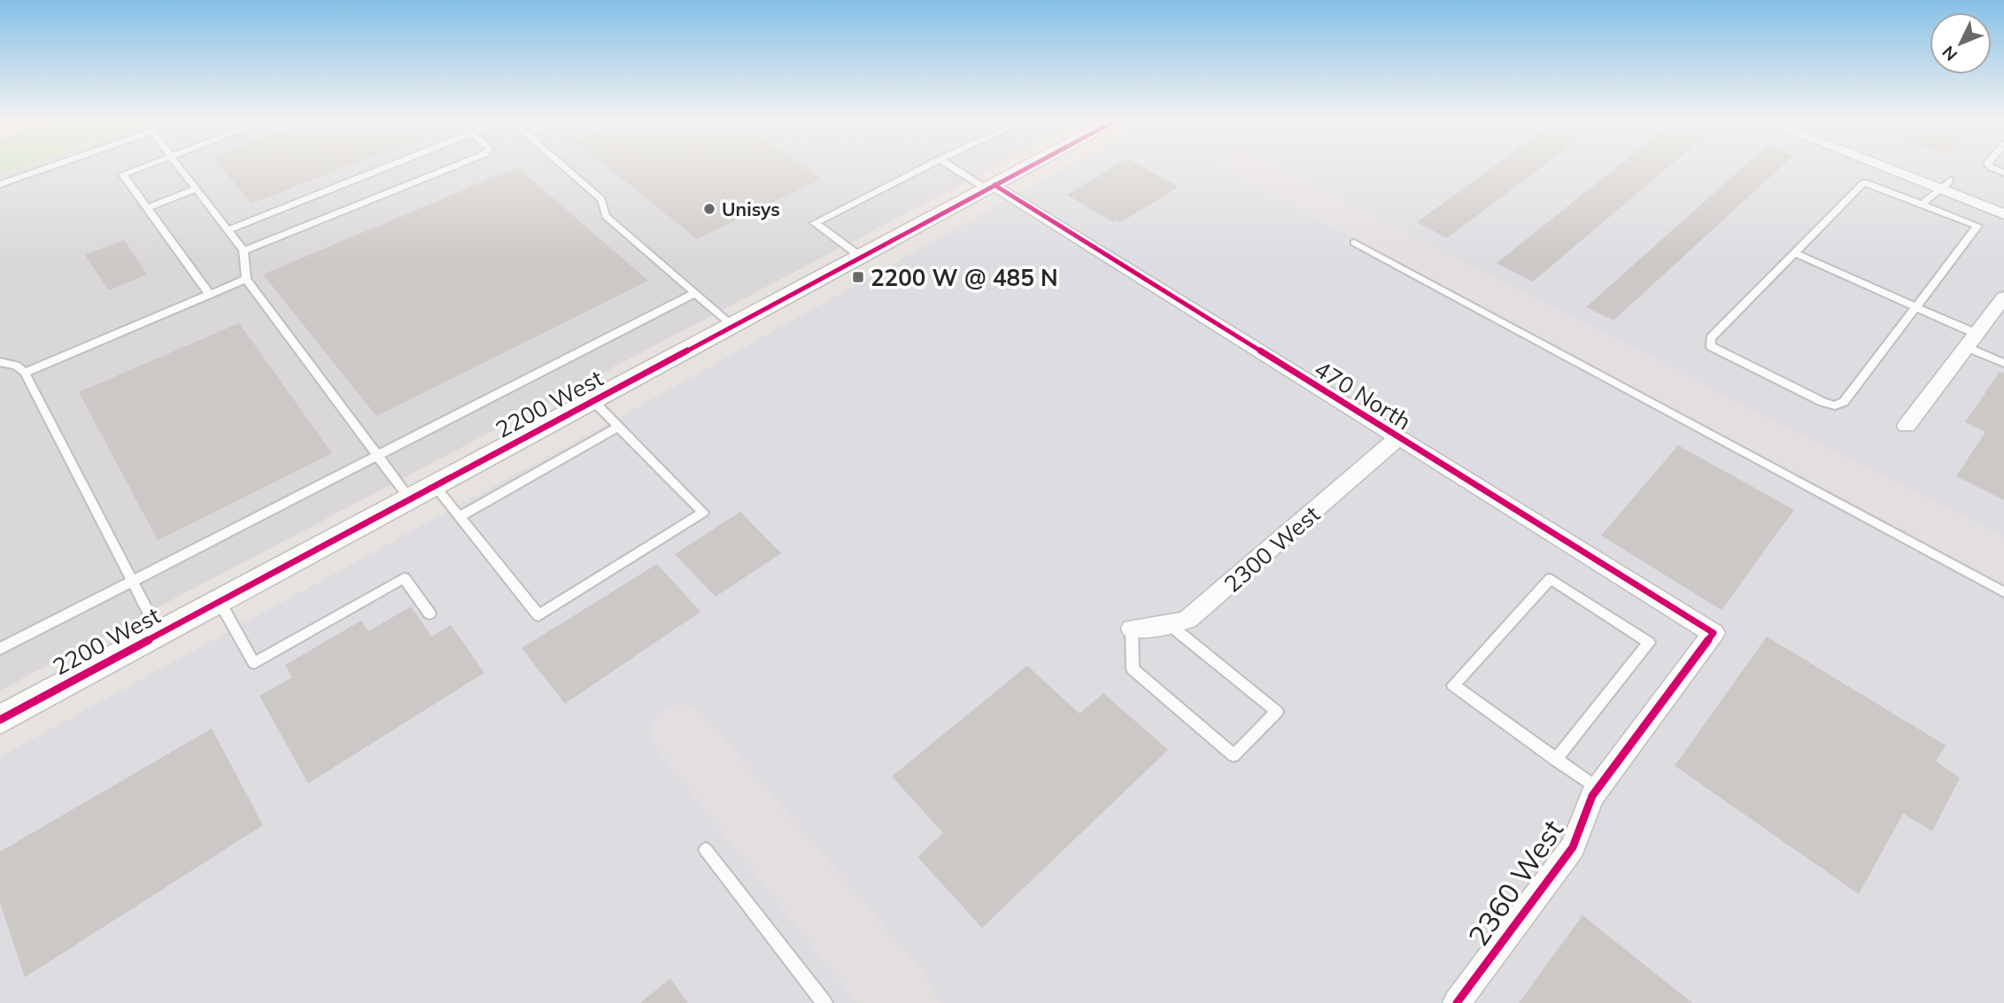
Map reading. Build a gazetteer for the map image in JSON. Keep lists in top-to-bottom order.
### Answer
{
  "streets": {
    "street": [
      "470 North",
      "2200 West",
      "2300 West",
      "2360 West"
    ]
  },
  "crossings": [
    ["470 North", "2200 West"],
    ["470 North", "2300 West"],
    ["470 North", "2360 West"]
  ],
  "places": {
    "other": ["Unisys"],
    "transit": ["2200 W @ 485 N"]
  },
  "north": "bottom left"
}
